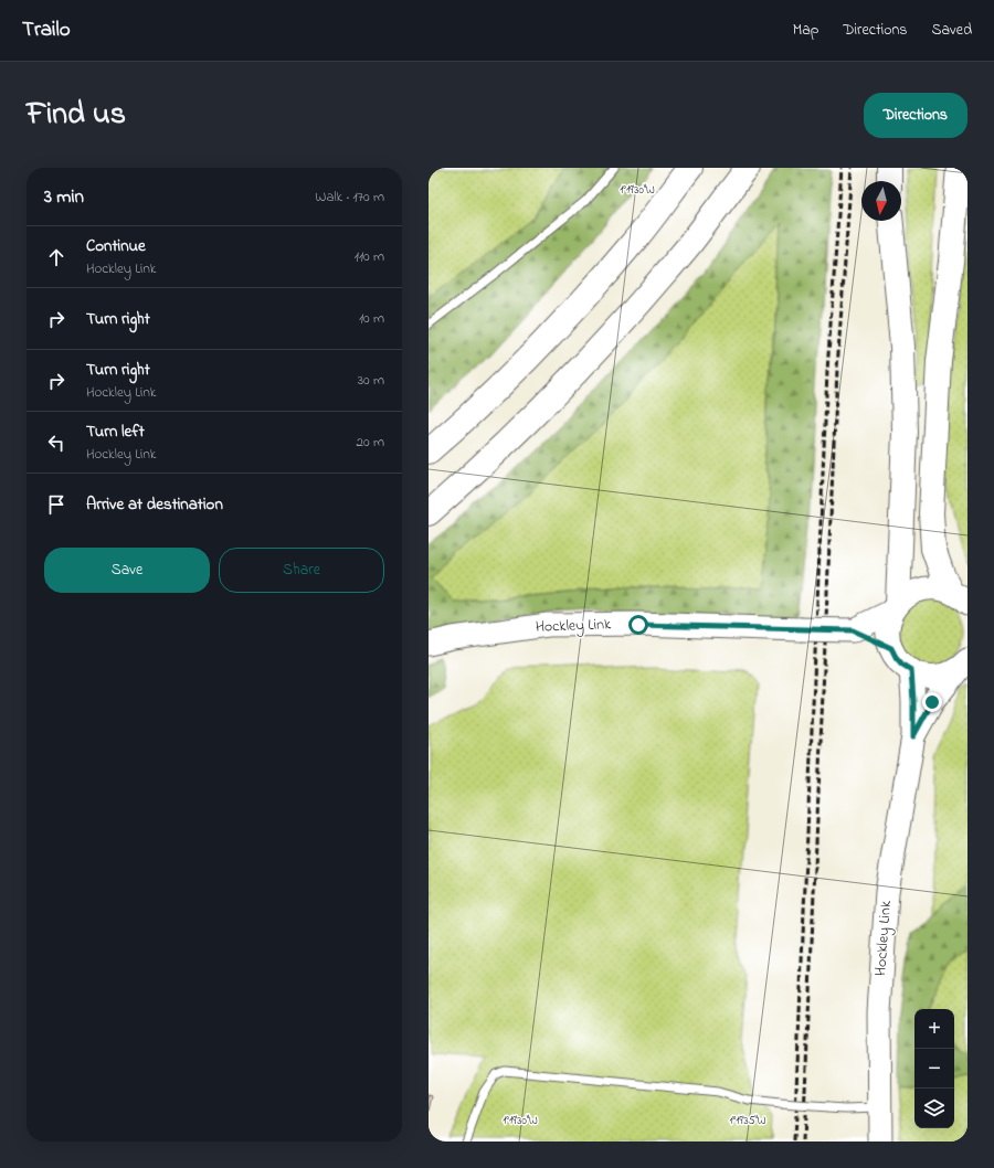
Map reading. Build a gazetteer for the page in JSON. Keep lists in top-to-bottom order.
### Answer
{
  "streets": {
    "main road": ["Hockley Link"]
  },
  "north": "bottom",
  "page": {
    "header": "Trailo",
    "nav": ["Map", "Directions", "Saved"],
    "title": "Find us",
    "buttons": [
      "Directions",
      ["Save", "Share"]
    ],
    "heading": ["3 min", "Walk · 170 m"],
    "list": [
      ["Continue", "Hockley Link", "110 m"],
      ["Turn right", "10 m"],
      ["Turn right", "Hockley Link", "30 m"],
      ["Turn left", "Hockley Link", "20 m"],
      "Arrive at destination"
    ],
    "map_buttons": ["+", "−"]
  },
  "coordinates": ["1°19'30\"W", "1°19'35\"W"]
}
